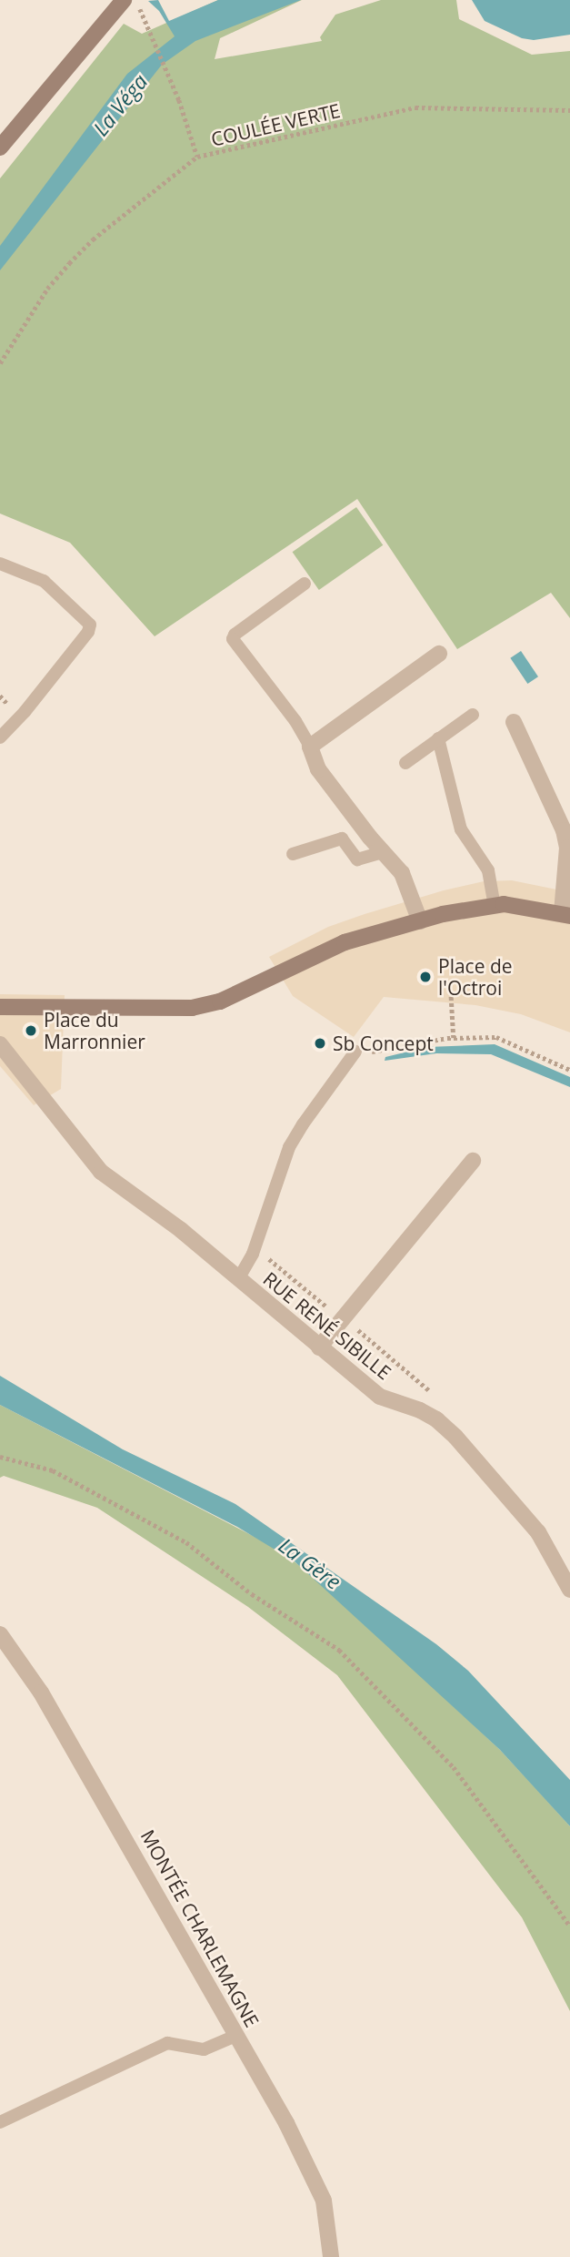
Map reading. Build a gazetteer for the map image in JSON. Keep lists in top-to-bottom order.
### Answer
{
  "streets": {
    "street": ["RUE RENÉ SIBILLE", "MONTÉE CHARLEMAGNE"],
    "path": ["COULÉE VERTE"]
  },
  "water": ["La Véga", "La Gère"],
  "places": ["Place de l'Octroi", "Place du Marronnier", "Sb Concept"]
}
